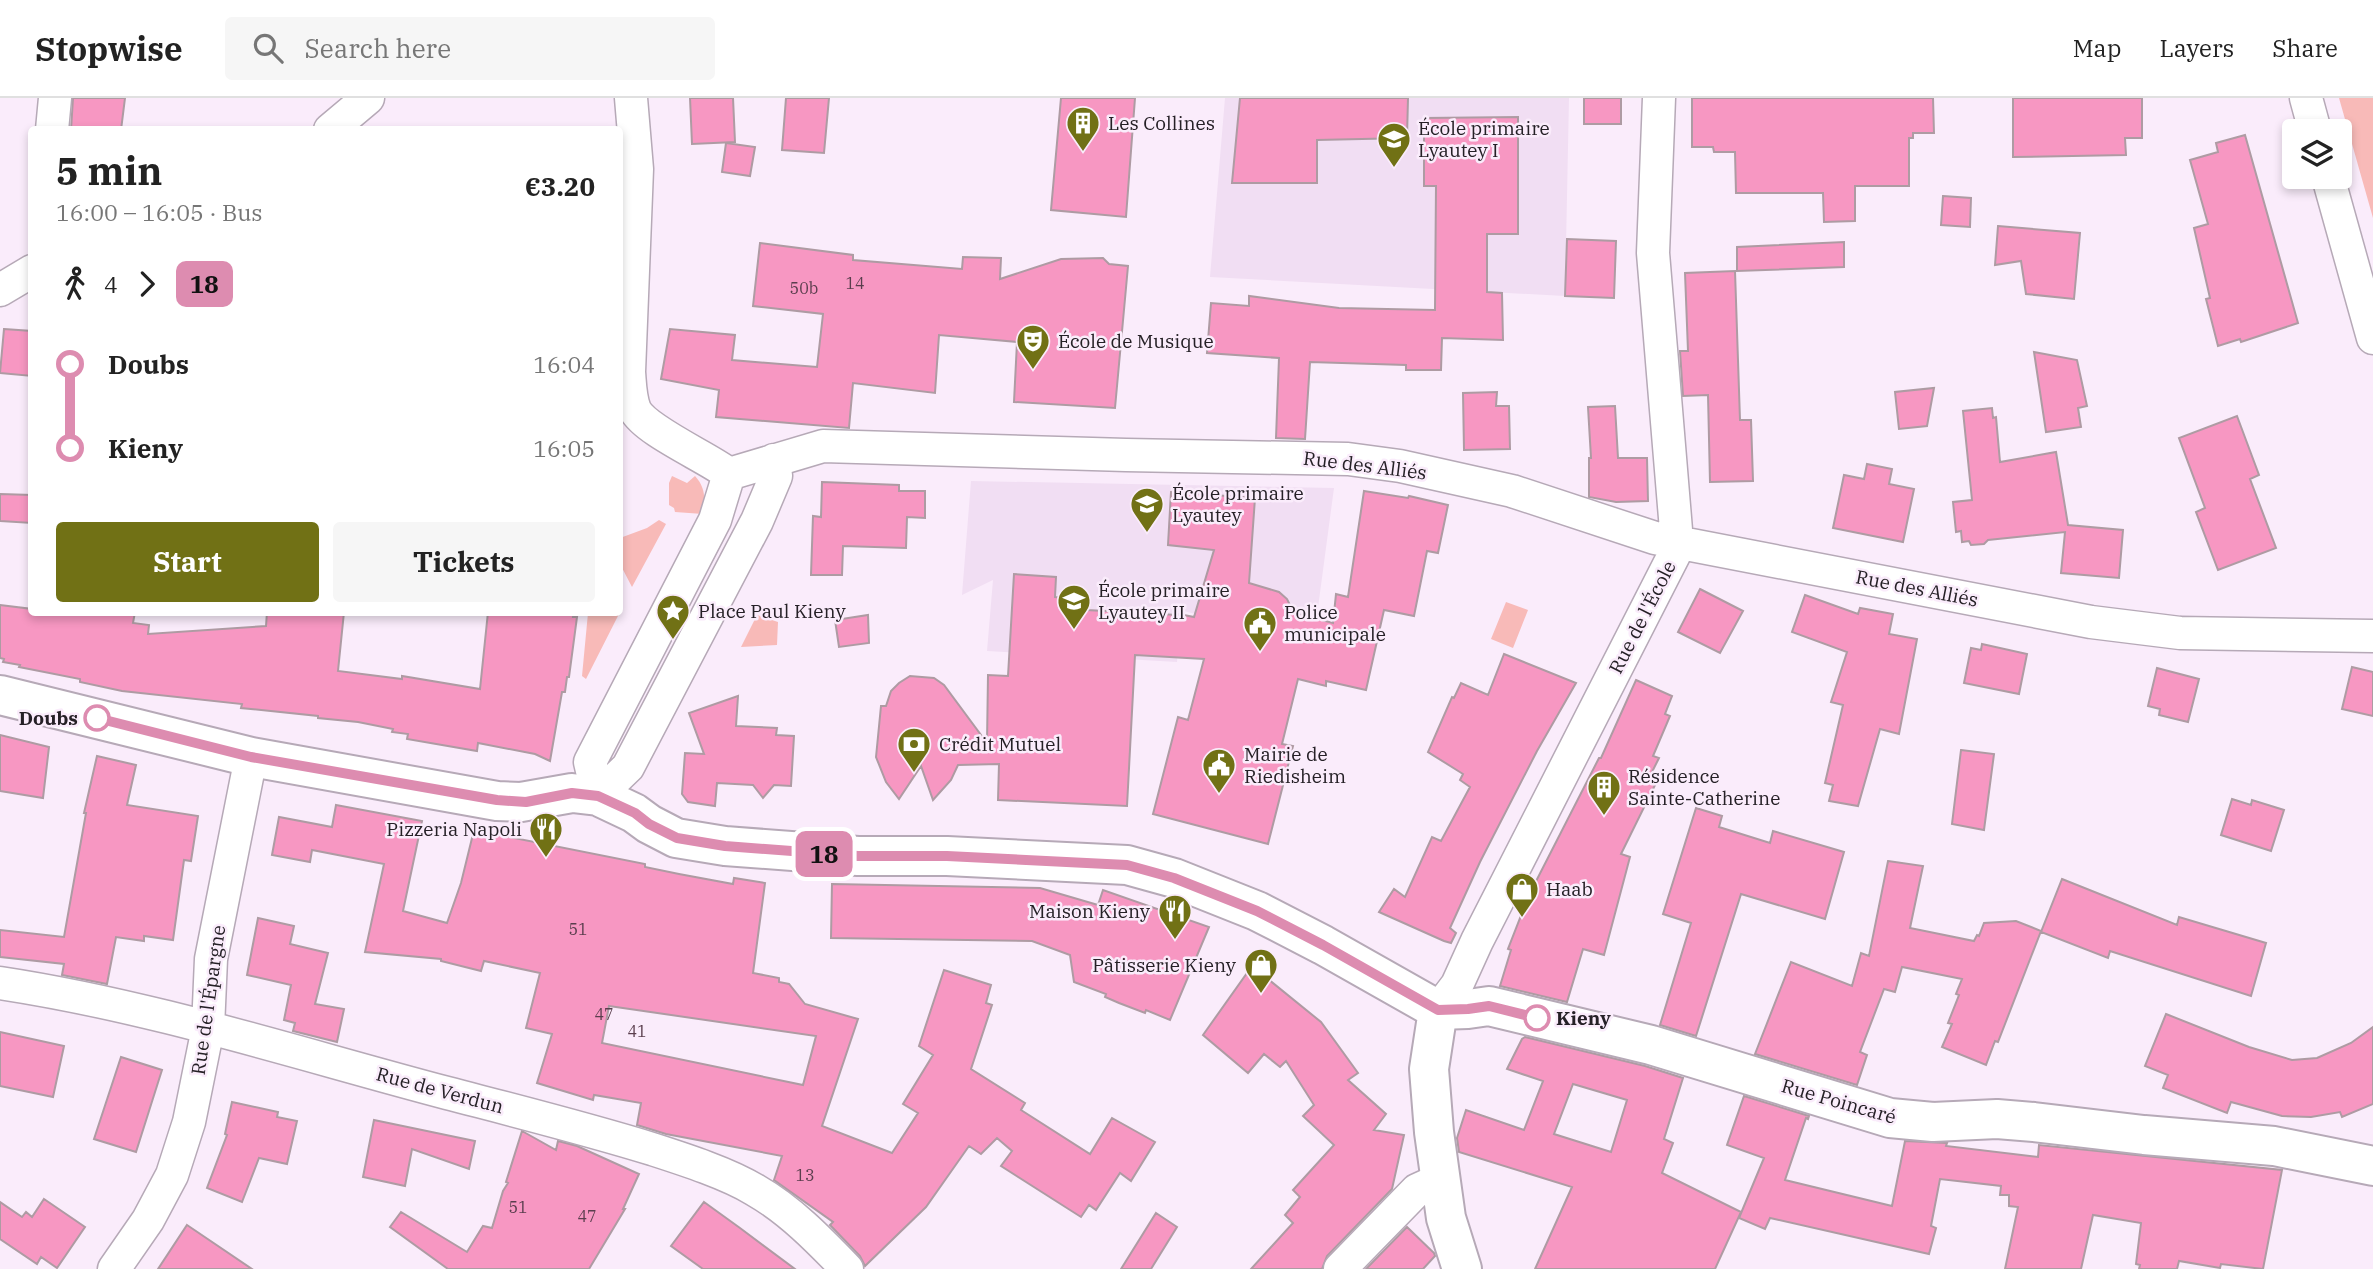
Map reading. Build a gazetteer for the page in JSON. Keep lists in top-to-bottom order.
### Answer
{
  "streets": {
    "street": [
      "Rue des Alliés",
      "Rue de l'École",
      "Rue de l'Épargne",
      "Rue de Verdun",
      "Rue Poincaré"
    ]
  },
  "crossings": [
    ["Rue des Alliés", "Rue de l'École"],
    ["Rue de l'École", "Rue Poincaré"],
    ["Rue de l'Épargne", "Rue de Verdun"]
  ],
  "places": {
    "building": ["Les Collines", "Résidence Sainte-Catherine"],
    "school or university": ["École primaire Lyautey I", "École primaire Lyautey", "École primaire Lyautey II"],
    "theatre": ["École de Musique"],
    "place": ["Place Paul Kieny"],
    "public building": ["Police municipale", "Mairie de Riedisheim"],
    "other": ["Doubs", "Kieny"],
    "bank": ["Crédit Mutuel"],
    "restaurant": ["Pizzeria Napoli", "Maison Kieny"],
    "shop": ["Haab", "Pâtisserie Kieny"]
  },
  "lines": ["bus line 18"],
  "house_numbers": [
    "14",
    "50b",
    "51",
    "47",
    "41",
    "13",
    "51",
    "47"
  ],
  "page": {
    "header": "Stopwise",
    "search": "Search here",
    "nav": ["Map", "Layers", "Share"],
    "on_map": "18",
    "heading": ["5 min", "16:00 – 16:05 · Bus", "€3.20"],
    "legs": ["4", "18"],
    "list": [
      {
        "name": "Doubs",
        "value": "16:04"
      },
      {
        "name": "Kieny",
        "value": "16:05"
      }
    ],
    "buttons": ["Start", "Tickets"]
  }
}
